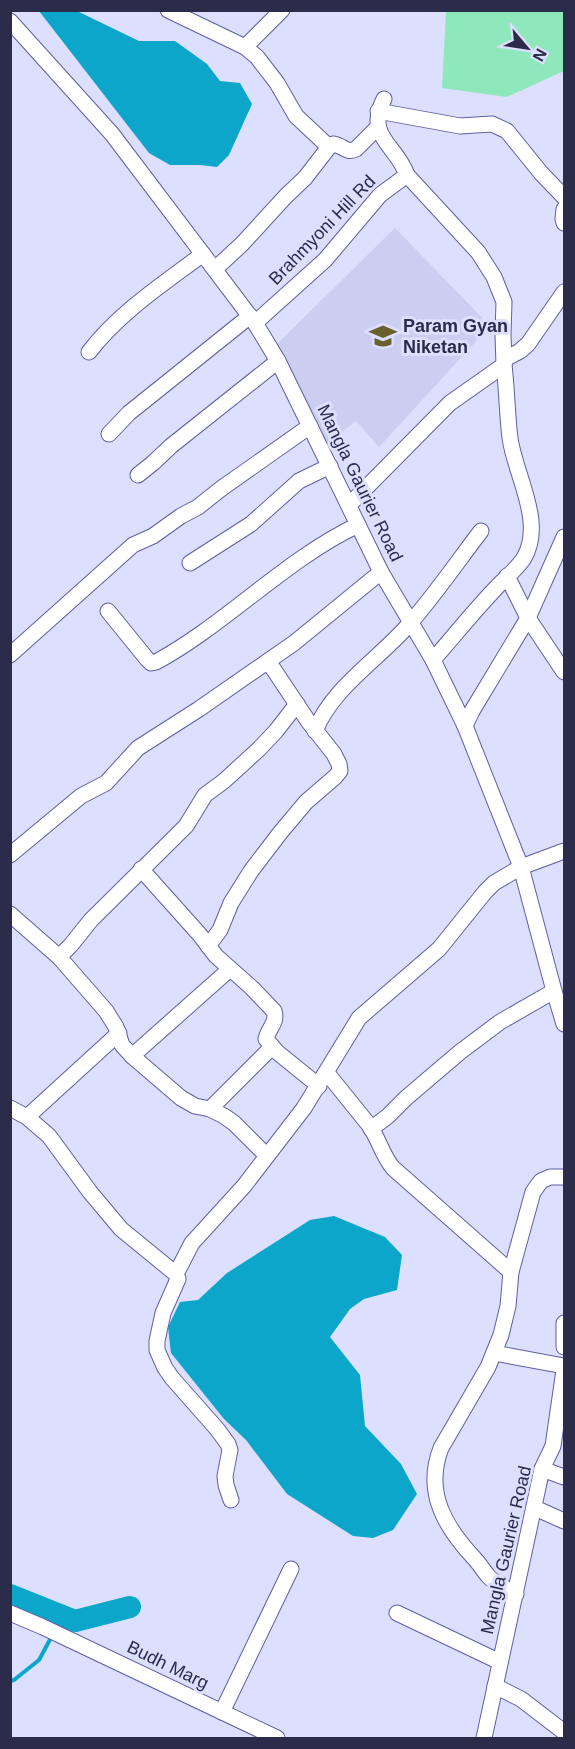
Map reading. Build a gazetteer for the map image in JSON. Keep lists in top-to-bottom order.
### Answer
{
  "streets": {
    "street": ["Brahmyoni Hill Rd", "Mangla Gaurier Road", "Budh Marg"]
  },
  "crossings": [
    ["Brahmyoni Hill Rd", "Mangla Gaurier Road"]
  ],
  "places": {
    "school or university": ["Param Gyan Niketan"]
  },
  "north": "bottom right"
}
